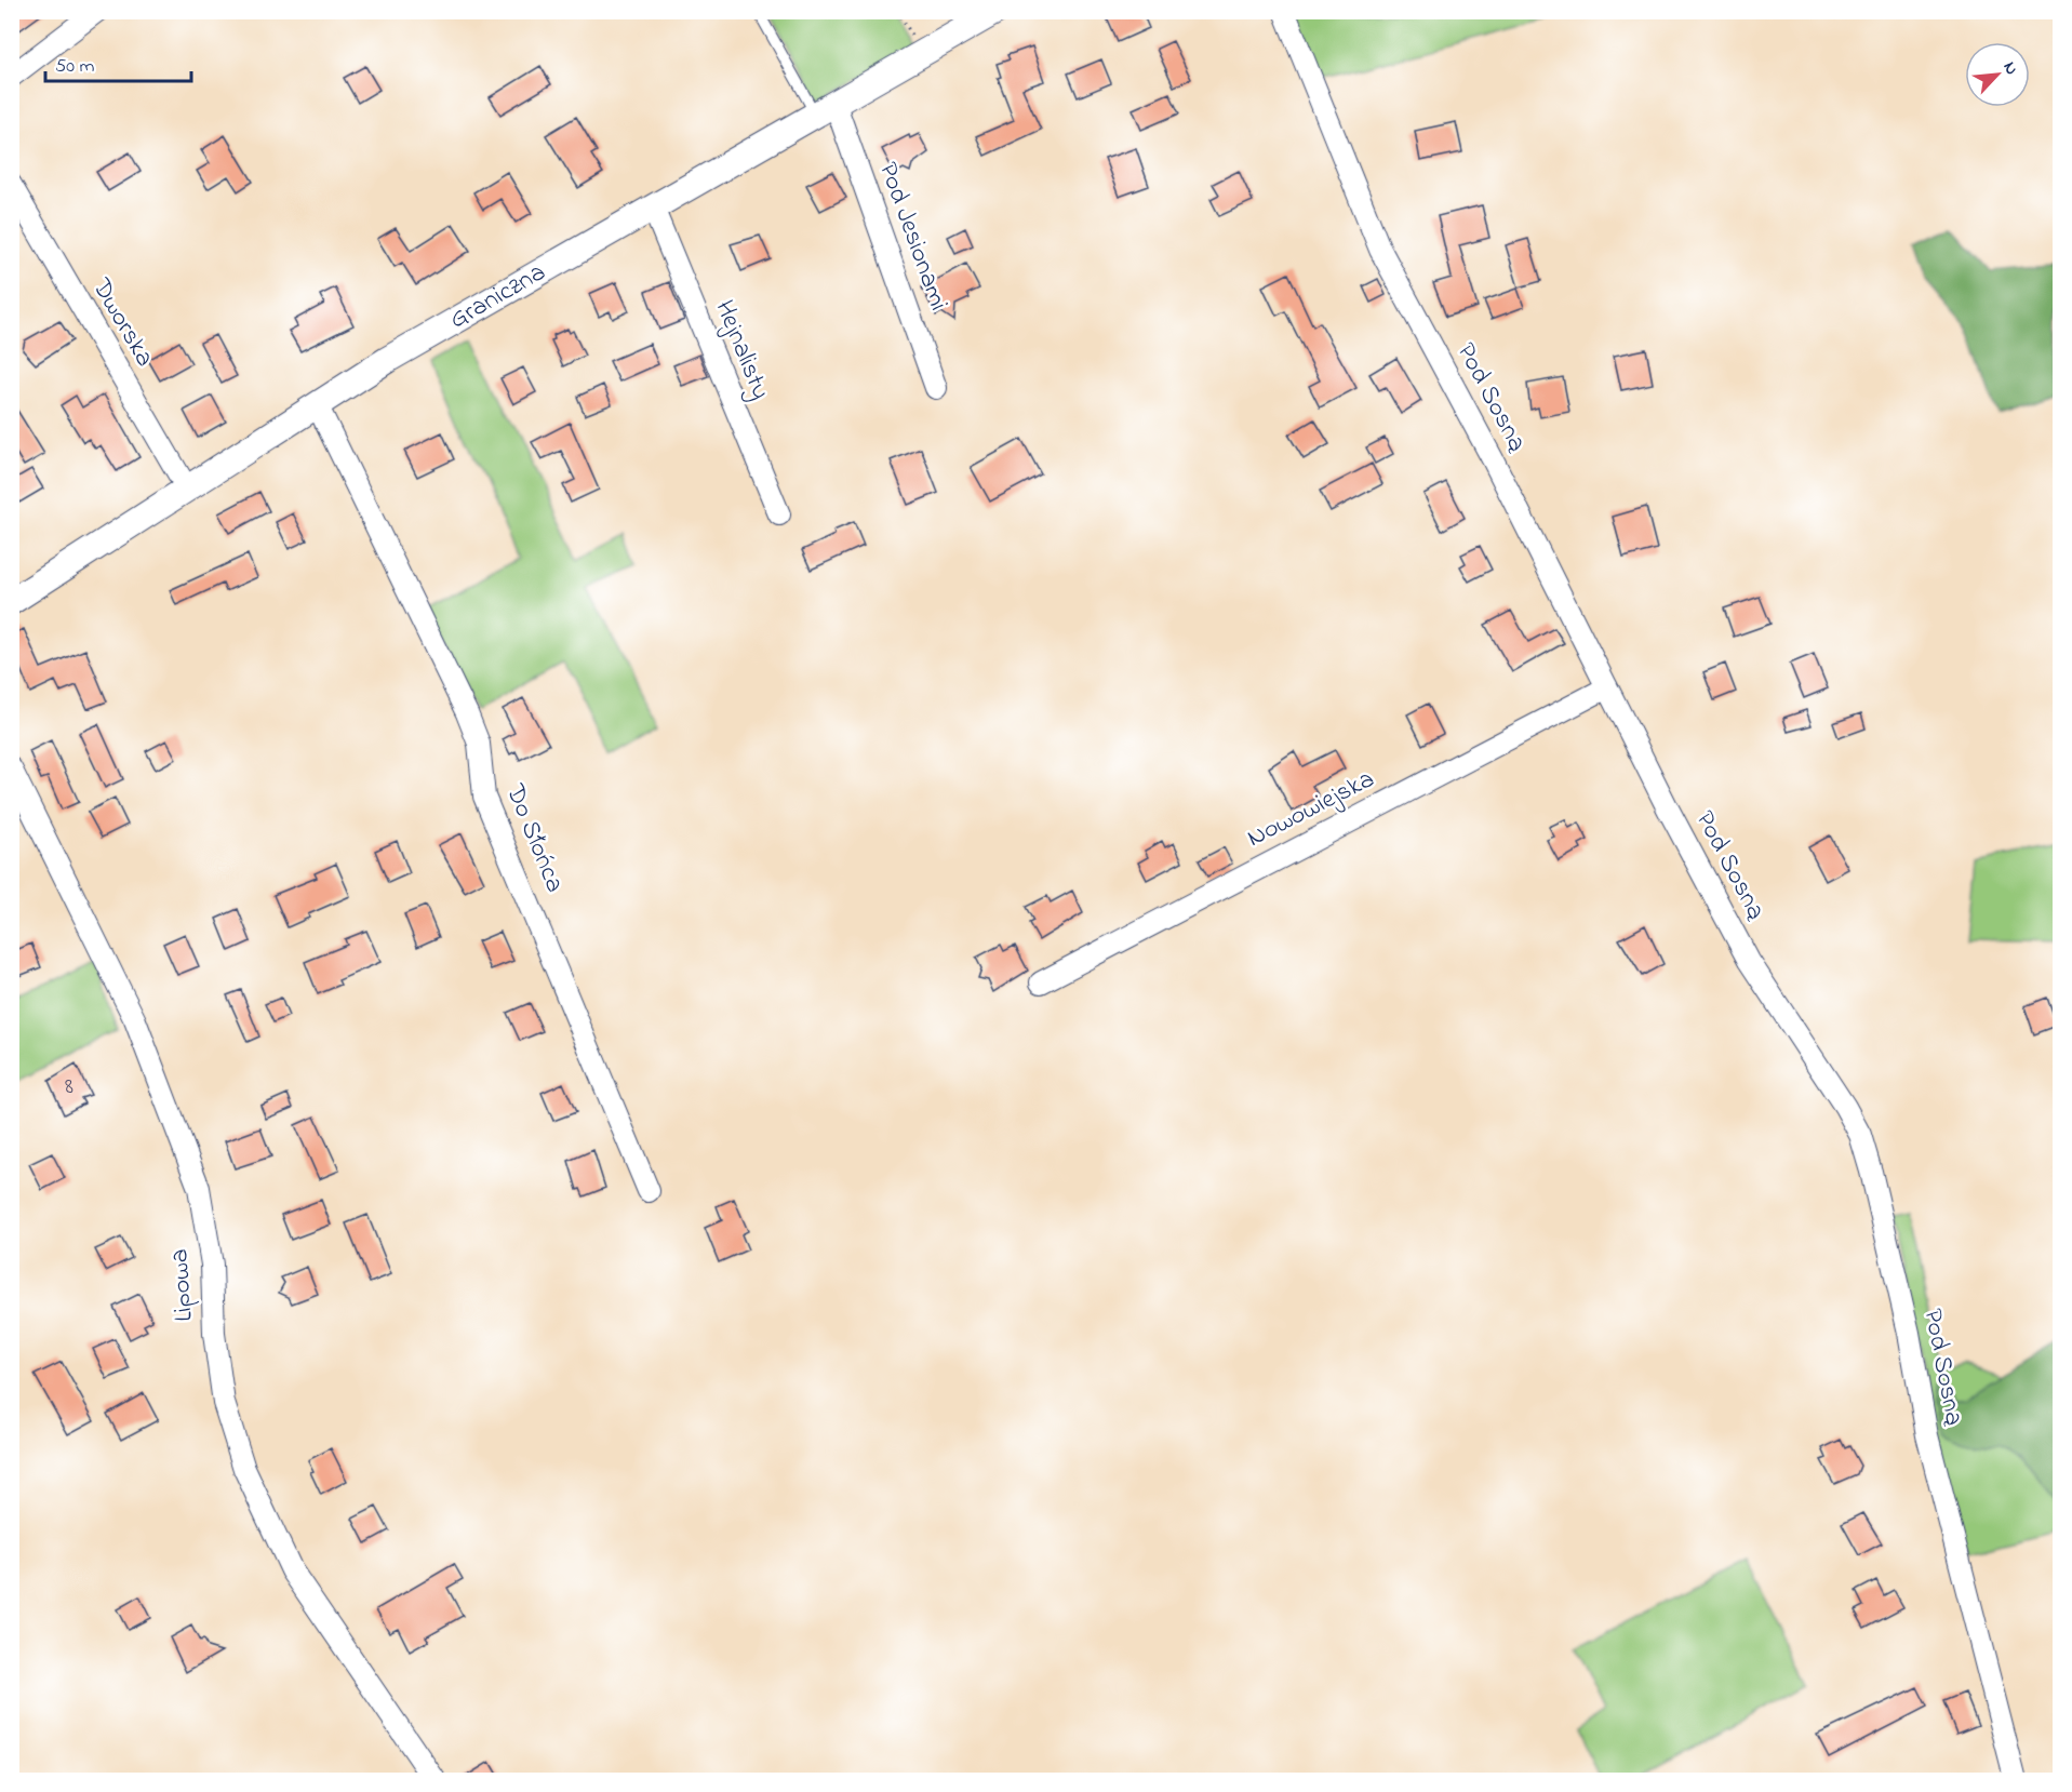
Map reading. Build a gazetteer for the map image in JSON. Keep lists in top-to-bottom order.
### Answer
{
  "streets": {
    "street": [
      "Pod Jesionami",
      "Graniczna",
      "Dworska",
      "Hejnalisty",
      "Pod Sosną",
      "Nowowiejska",
      "Do Słońca",
      "Lipowa"
    ]
  },
  "crossings": [
    ["Pod Jesionami", "Graniczna"],
    ["Graniczna", "Dworska"],
    ["Graniczna", "Hejnalisty"],
    ["Graniczna", "Do Słońca"],
    ["Pod Sosną", "Nowowiejska"]
  ],
  "house_numbers": ["8"],
  "scale_bar": "50 m",
  "north": "top right"
}
